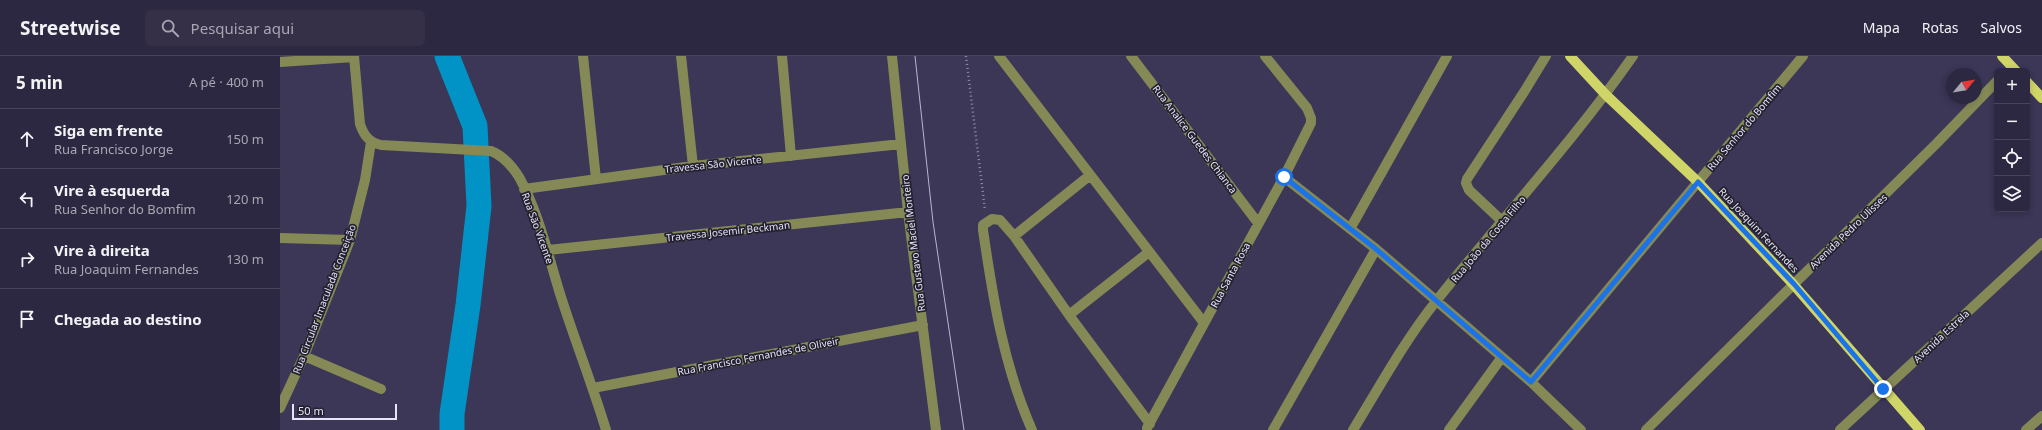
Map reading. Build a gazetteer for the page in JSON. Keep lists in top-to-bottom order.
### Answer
{
  "streets": {
    "main road": ["Rua Joaquim Fernandes"],
    "street": [
      "Rua Senhor do Bomfim",
      "Rua Analice Guedes Chianca",
      "Travessa São Vicente",
      "Rua São Vicente",
      "Travessa Josemir Beckman",
      "Avenida Pedro Ulisses",
      "Rua João da Costa Filho",
      "Rua Gustavo Maciel Monteiro",
      "Rua Santa Rosa",
      "Rua Circular Imaculada Conceição",
      "Avenida Estrela",
      "Rua Francisco Fernandes de Oliveir"
    ]
  },
  "crossings": [
    ["Rua Senhor do Bomfim", "Rua Joaquim Fernandes"],
    ["Rua Analice Guedes Chianca", "Rua Santa Rosa"],
    ["Travessa São Vicente", "Rua São Vicente"],
    ["Travessa São Vicente", "Rua Gustavo Maciel Monteiro"],
    ["Rua São Vicente", "Travessa Josemir Beckman"],
    ["Rua São Vicente", "Rua Circular Imaculada Conceição"],
    ["Rua São Vicente", "Rua Francisco Fernandes de Oliveir"],
    ["Rua Joaquim Fernandes", "Avenida Pedro Ulisses"],
    ["Rua Joaquim Fernandes", "Rua João da Costa Filho"],
    ["Rua Joaquim Fernandes", "Avenida Estrela"],
    ["Travessa Josemir Beckman", "Rua Gustavo Maciel Monteiro"],
    ["Rua Gustavo Maciel Monteiro", "Rua Francisco Fernandes de Oliveir"]
  ],
  "scale_bar": "50 m",
  "north": "top right",
  "page": {
    "header": "Streetwise",
    "search": "Pesquisar aqui",
    "nav": ["Mapa", "Rotas", "Salvos"],
    "heading": ["5 min", "A pé · 400 m"],
    "map_buttons": ["+", "−"],
    "list": [
      ["Siga em frente", "Rua Francisco Jorge", "150 m"],
      ["Vire à esquerda", "Rua Senhor do Bomfim", "120 m"],
      ["Vire à direita", "Rua Joaquim Fernandes", "130 m"],
      "Chegada ao destino"
    ],
    "scale": "50 m"
  }
}
